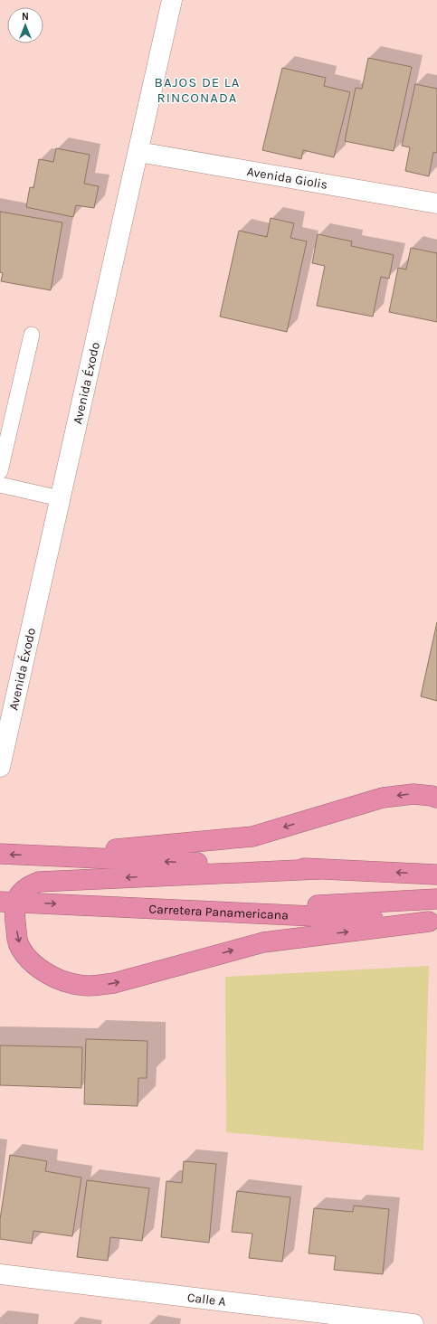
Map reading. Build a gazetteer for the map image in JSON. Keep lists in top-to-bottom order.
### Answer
{
  "streets": {
    "highway": ["Carretera Panamericana"],
    "street": ["Avenida Giolis", "Avenida Éxodo", "Calle A"]
  },
  "crossings": [
    ["Avenida Giolis", "Avenida Éxodo"]
  ],
  "districts": ["BAJOS DE LA RINCONADA"],
  "north": "top"
}
